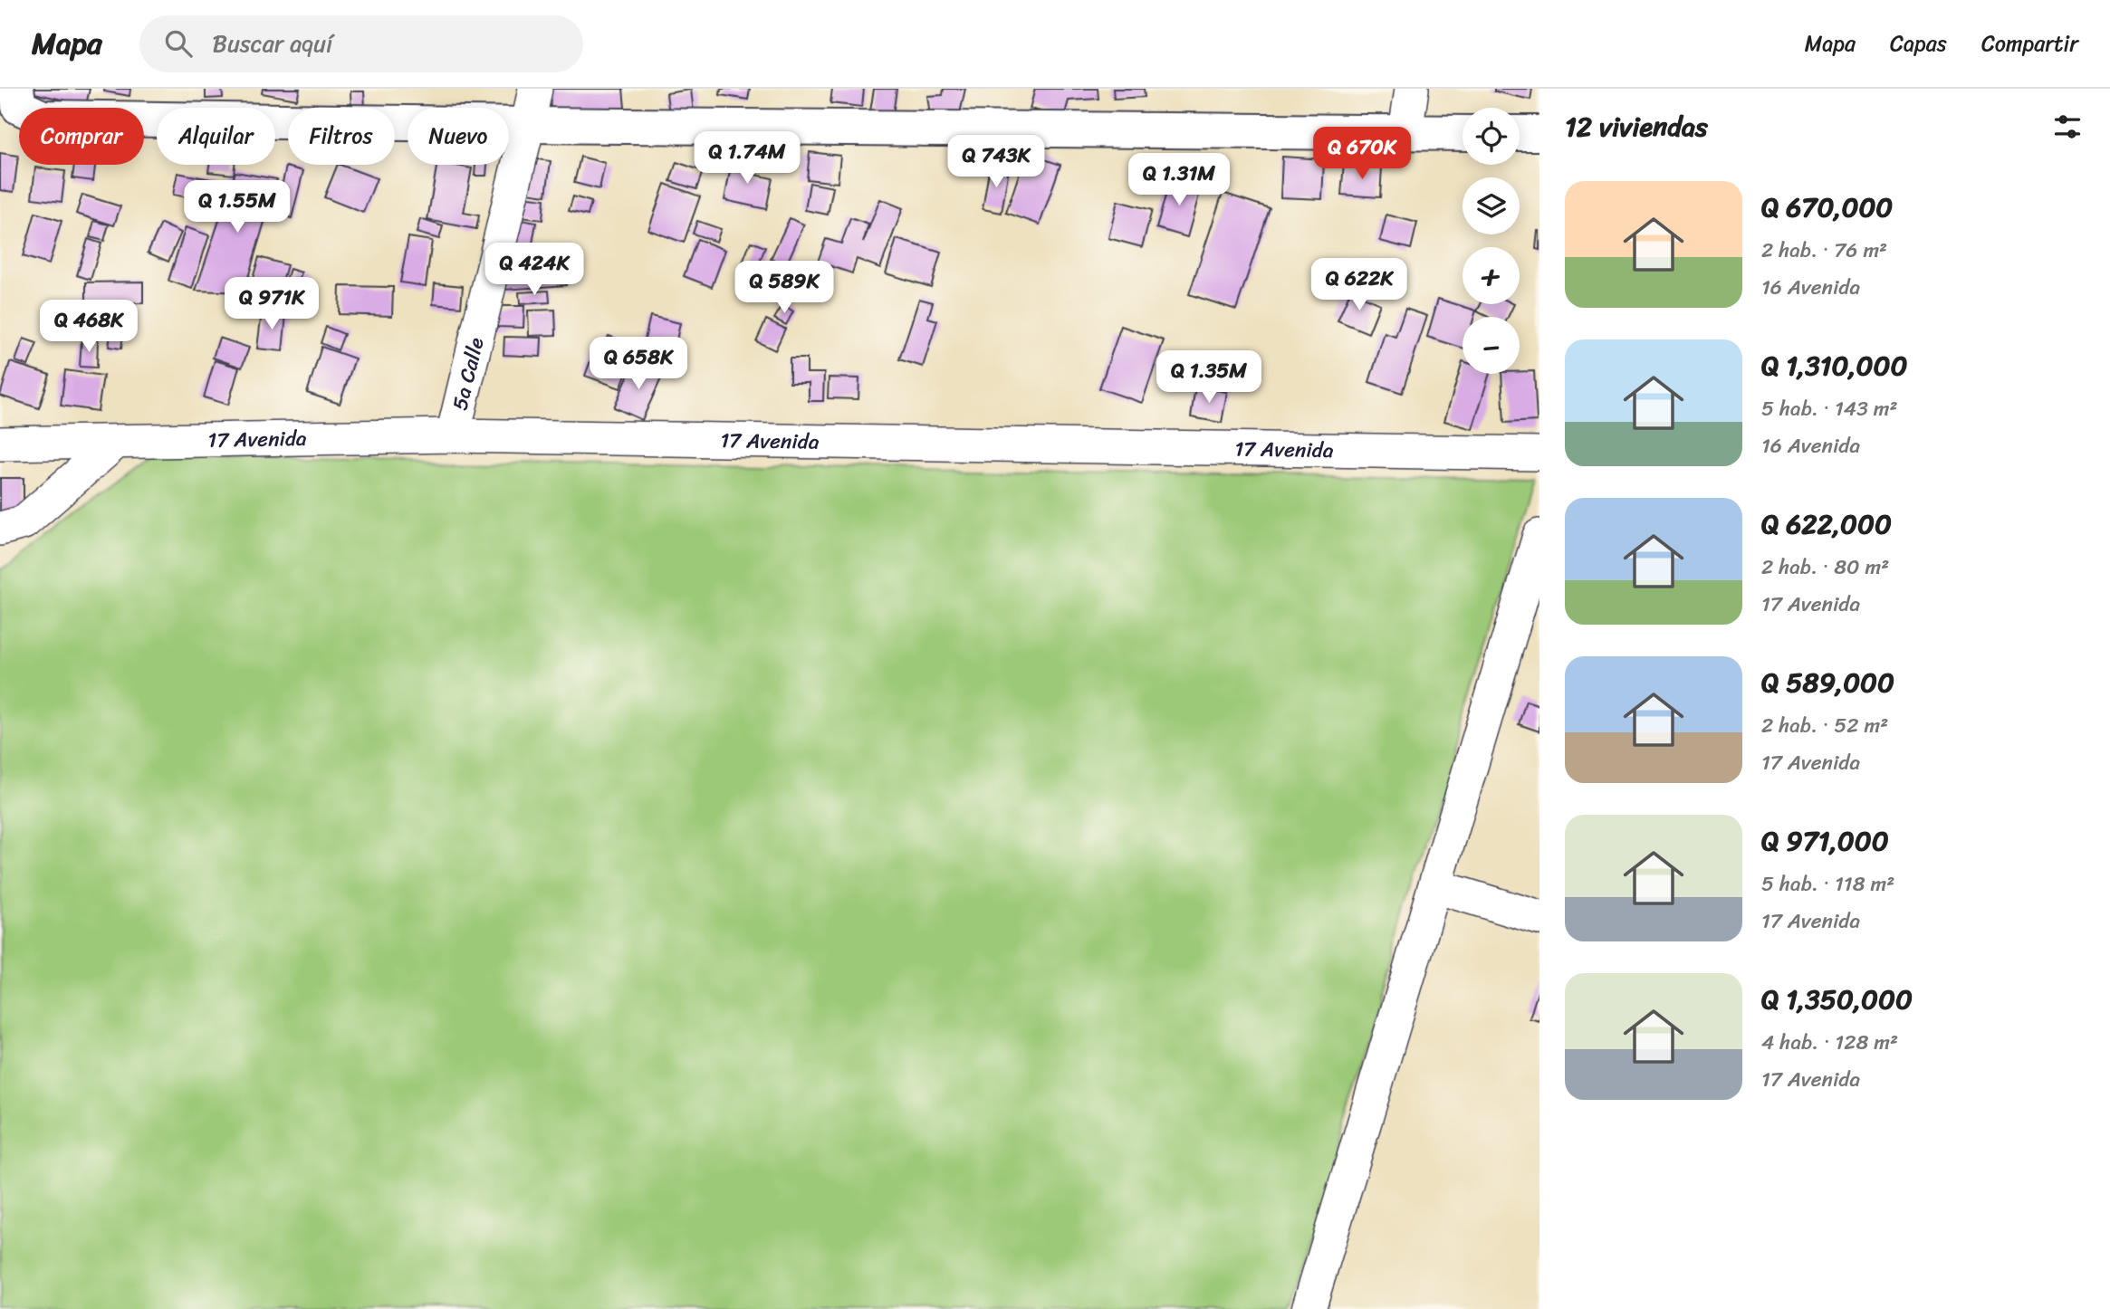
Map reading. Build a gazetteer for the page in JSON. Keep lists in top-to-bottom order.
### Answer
{
  "streets": {
    "street": ["5a Calle", "17 Avenida"]
  },
  "crossings": [
    ["5a Calle", "17 Avenida"]
  ],
  "page": {
    "header": "Mapa",
    "search": "Buscar aquí",
    "nav": ["Mapa", "Capas", "Compartir"],
    "heading": "12 viviendas",
    "map_buttons": ["+", "−"],
    "chip": [
      "Comprar",
      "Alquilar",
      "Filtros",
      "Nuevo"
    ],
    "price": [
      "Q 670K",
      "Q 1.74M",
      "Q 743K",
      "Q 1.31M",
      "Q 1.55M",
      "Q 424K",
      "Q 622K",
      "Q 589K",
      "Q 971K",
      "Q 468K",
      "Q 658K",
      "Q 1.35M"
    ],
    "list": [
      {
        "name": "Q 670,000",
        "note": "2 hab. · 76 m² · 16 Avenida"
      },
      {
        "name": "Q 1,310,000",
        "note": "5 hab. · 143 m² · 16 Avenida"
      },
      {
        "name": "Q 622,000",
        "note": "2 hab. · 80 m² · 17 Avenida"
      },
      {
        "name": "Q 589,000",
        "note": "2 hab. · 52 m² · 17 Avenida"
      },
      {
        "name": "Q 971,000",
        "note": "5 hab. · 118 m² · 17 Avenida"
      },
      {
        "name": "Q 1,350,000",
        "note": "4 hab. · 128 m² · 17 Avenida"
      }
    ]
  }
}
